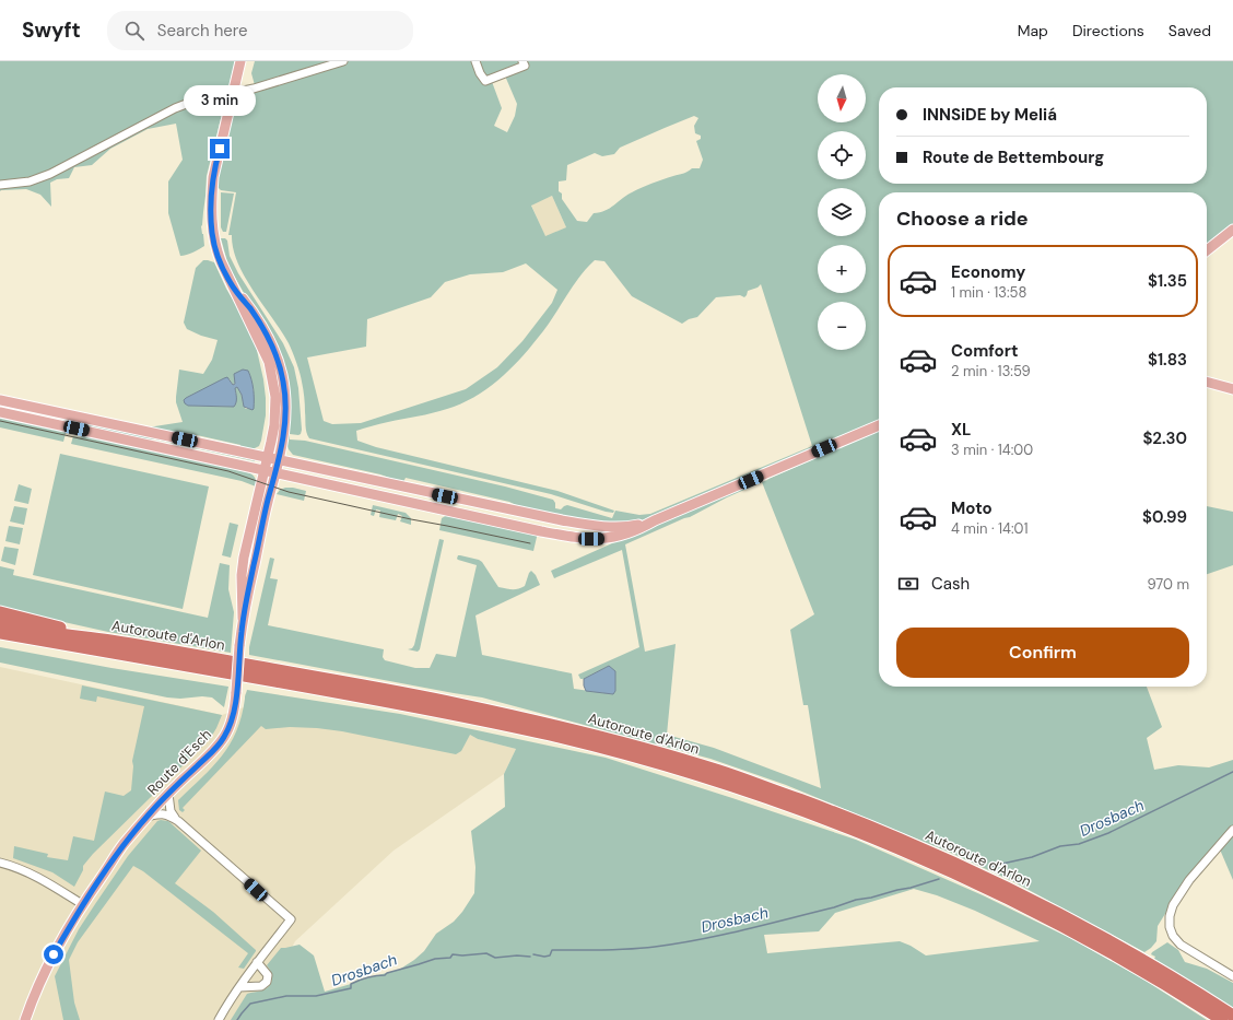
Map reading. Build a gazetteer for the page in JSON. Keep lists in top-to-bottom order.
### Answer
{
  "streets": {
    "highway": ["Autoroute d'Arlon"],
    "main road": ["Route d'Esch"]
  },
  "water": ["Drosbach"],
  "north": "bottom",
  "page": {
    "header": "Swyft",
    "search": "Search here",
    "nav": ["Map", "Directions", "Saved"],
    "map_buttons": ["+", "−"],
    "bubble": "3 min",
    "banner": ["INNSiDE by Meliá", "Route de Bettembourg"],
    "heading": "Choose a ride",
    "list": [
      {
        "name": "Economy",
        "note": "1 min · 13:58",
        "value": "$1.35"
      },
      {
        "name": "Comfort",
        "note": "2 min · 13:59",
        "value": "$1.83"
      },
      {
        "name": "XL",
        "note": "3 min · 14:00",
        "value": "$2.30"
      },
      {
        "name": "Moto",
        "note": "4 min · 14:01",
        "value": "$0.99"
      }
    ],
    "pay": ["Cash", "970 m"],
    "buttons": "Confirm"
  }
}
